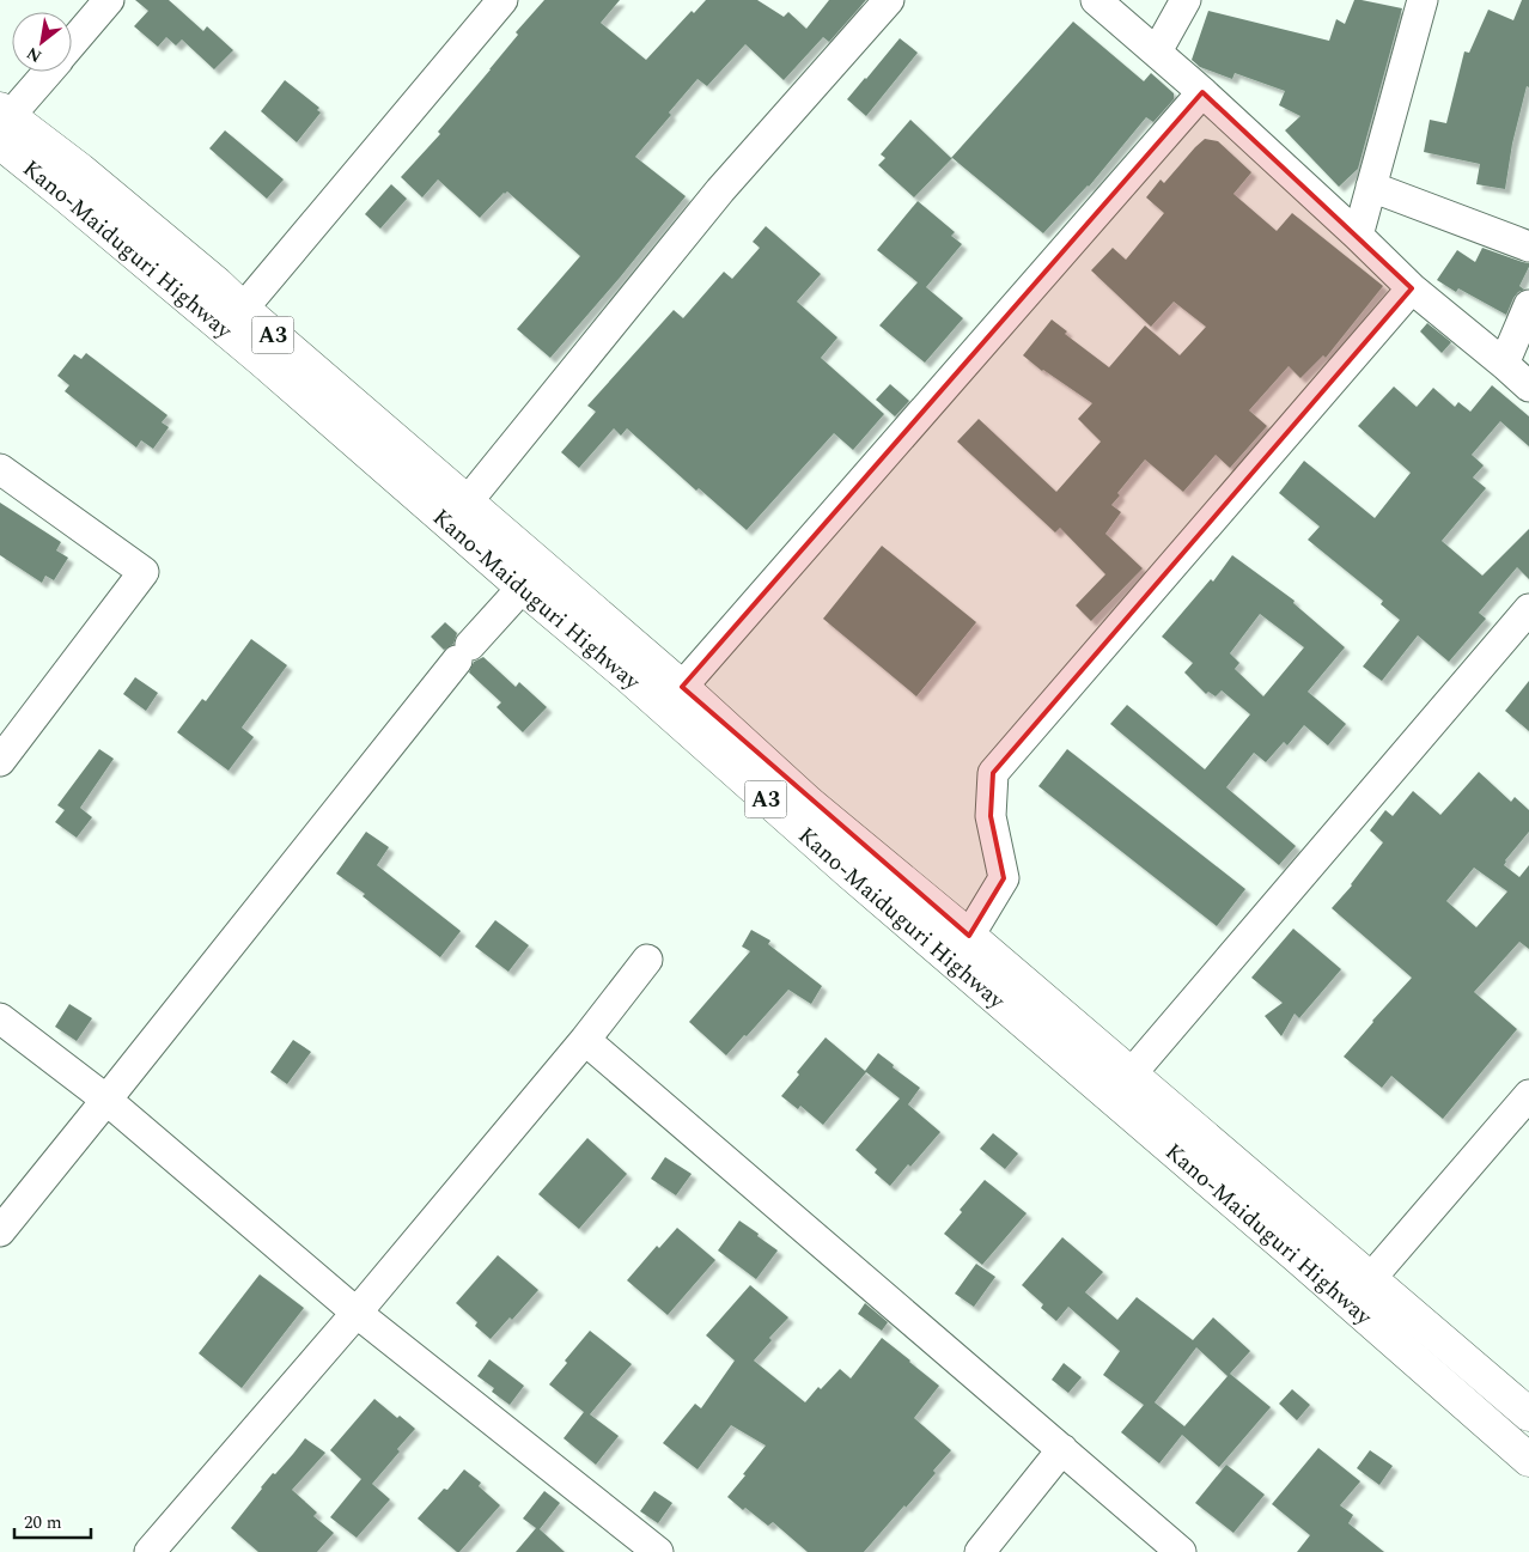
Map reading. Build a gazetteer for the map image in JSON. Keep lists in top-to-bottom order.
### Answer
{
  "streets": {
    "highway": ["Kano-Maiduguri Highway", "A3"]
  },
  "scale_bar": "20 m",
  "north": "bottom left"
}
